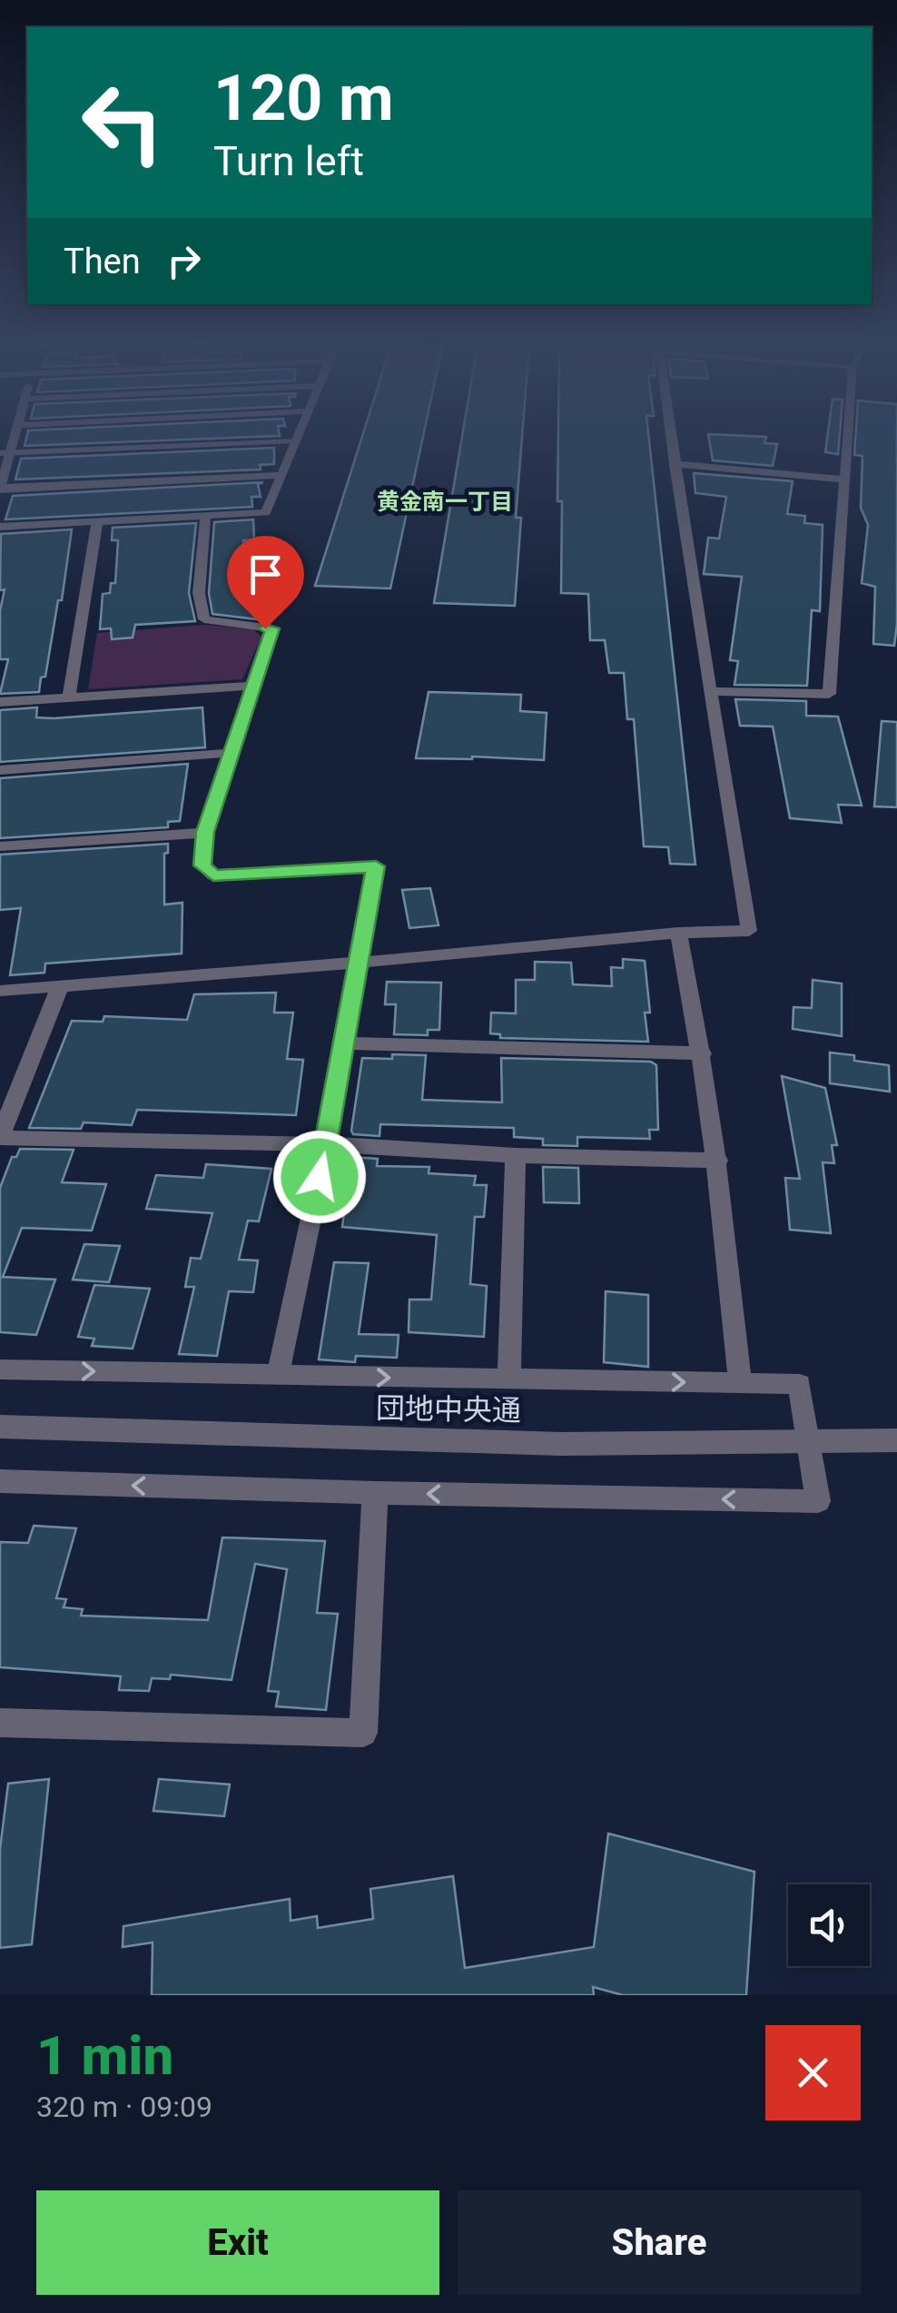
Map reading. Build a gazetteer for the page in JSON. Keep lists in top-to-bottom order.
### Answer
{
  "streets": {
    "street": ["団地中央通"]
  },
  "districts": ["黄金南一丁目"],
  "page": {
    "turn": ["120 m", "Turn left"],
    "then": "Then",
    "heading": ["1 min", "320 m · 09:09"],
    "buttons": ["Exit", "Share"]
  }
}
